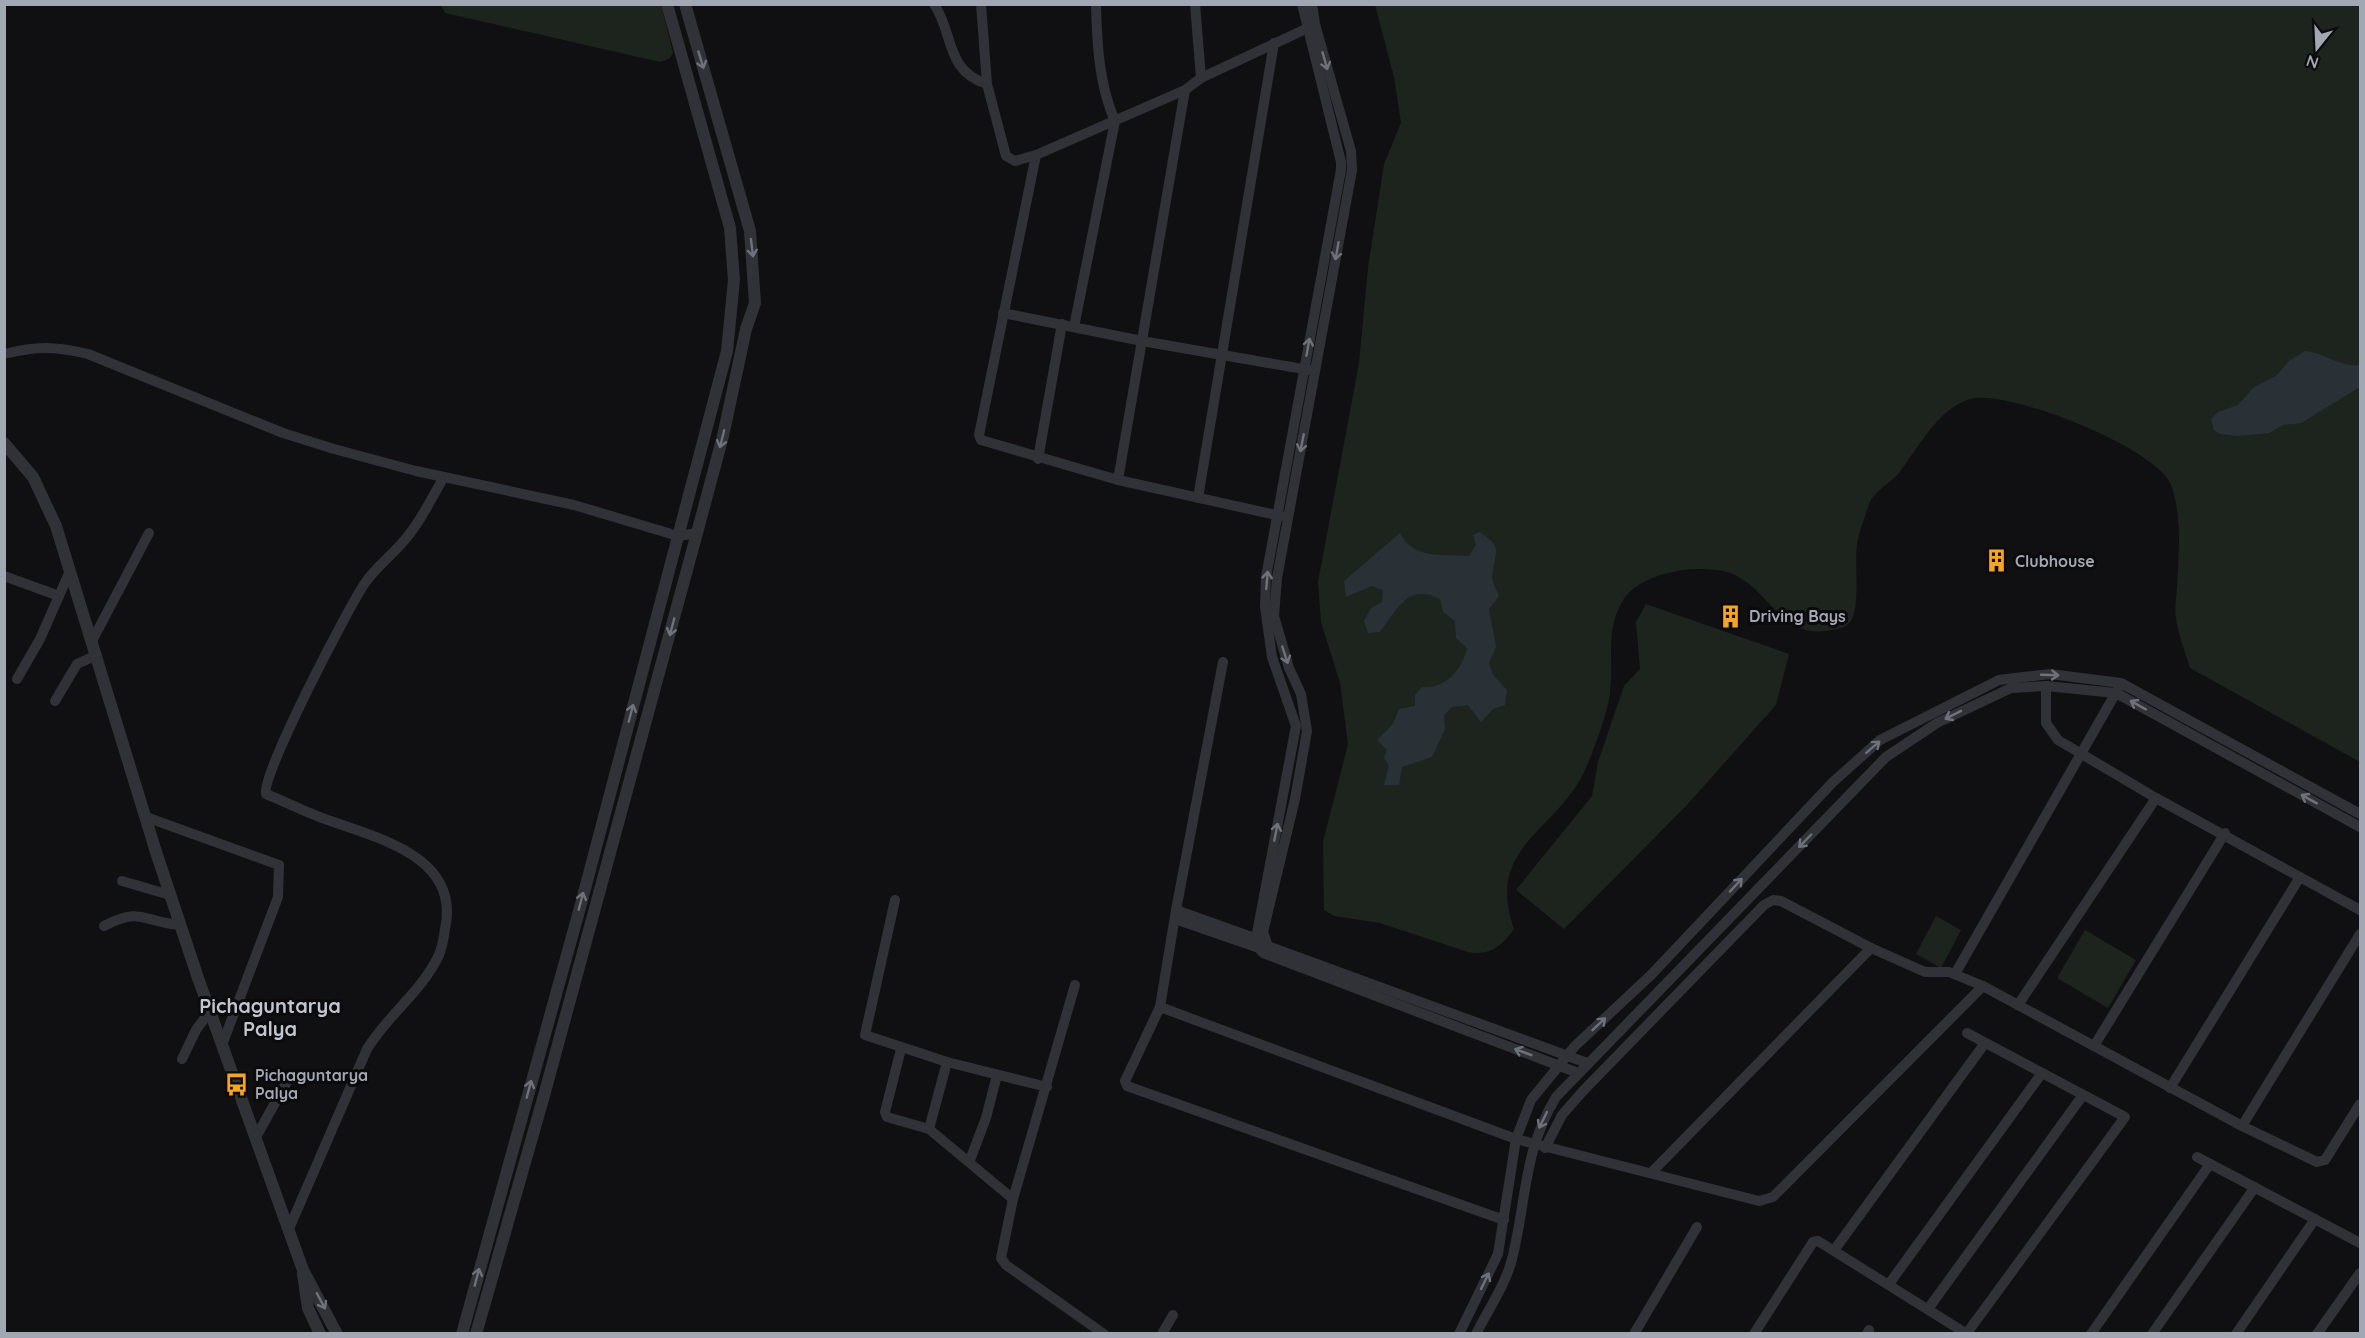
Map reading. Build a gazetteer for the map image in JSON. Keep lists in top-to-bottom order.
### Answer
{
  "districts": ["Pichaguntarya Palya"],
  "places": {
    "building": ["Clubhouse", "Driving Bays"],
    "bus stop": ["Pichaguntarya Palya"]
  },
  "north": "bottom"
}
